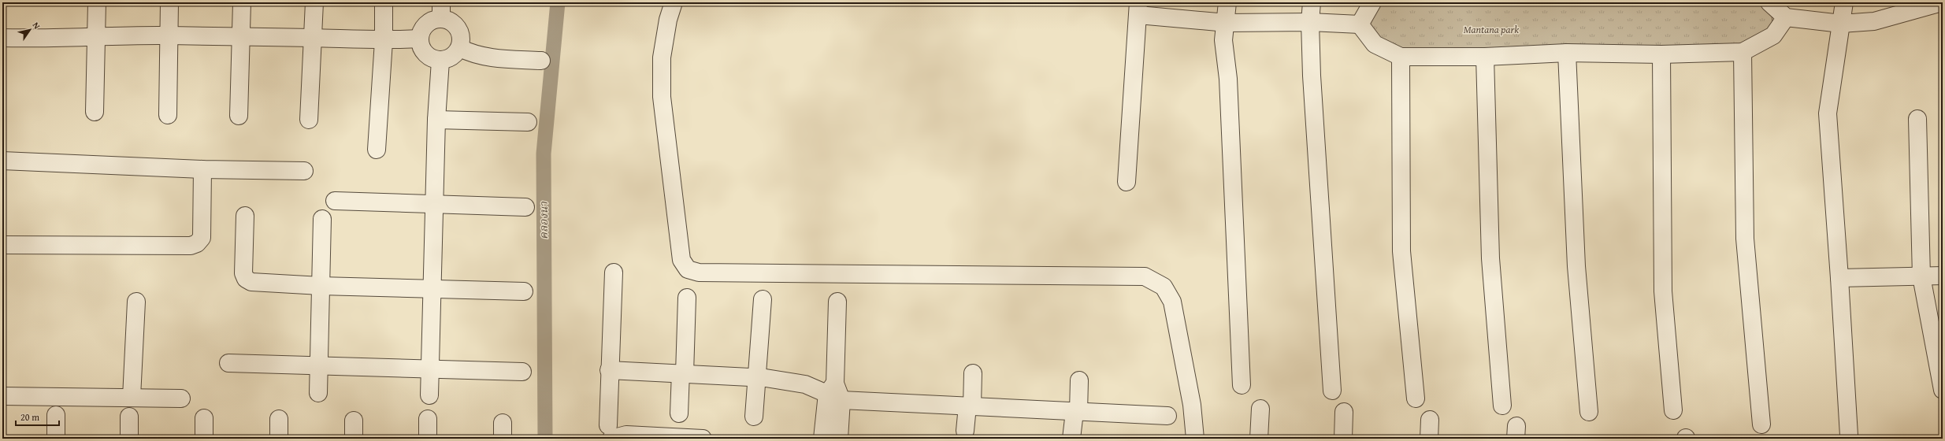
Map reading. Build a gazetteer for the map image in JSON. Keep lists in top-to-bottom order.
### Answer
{
  "water": ["คลองนา"],
  "parks": ["Mantana park"],
  "scale_bar": "20 m",
  "north": "top right"
}
